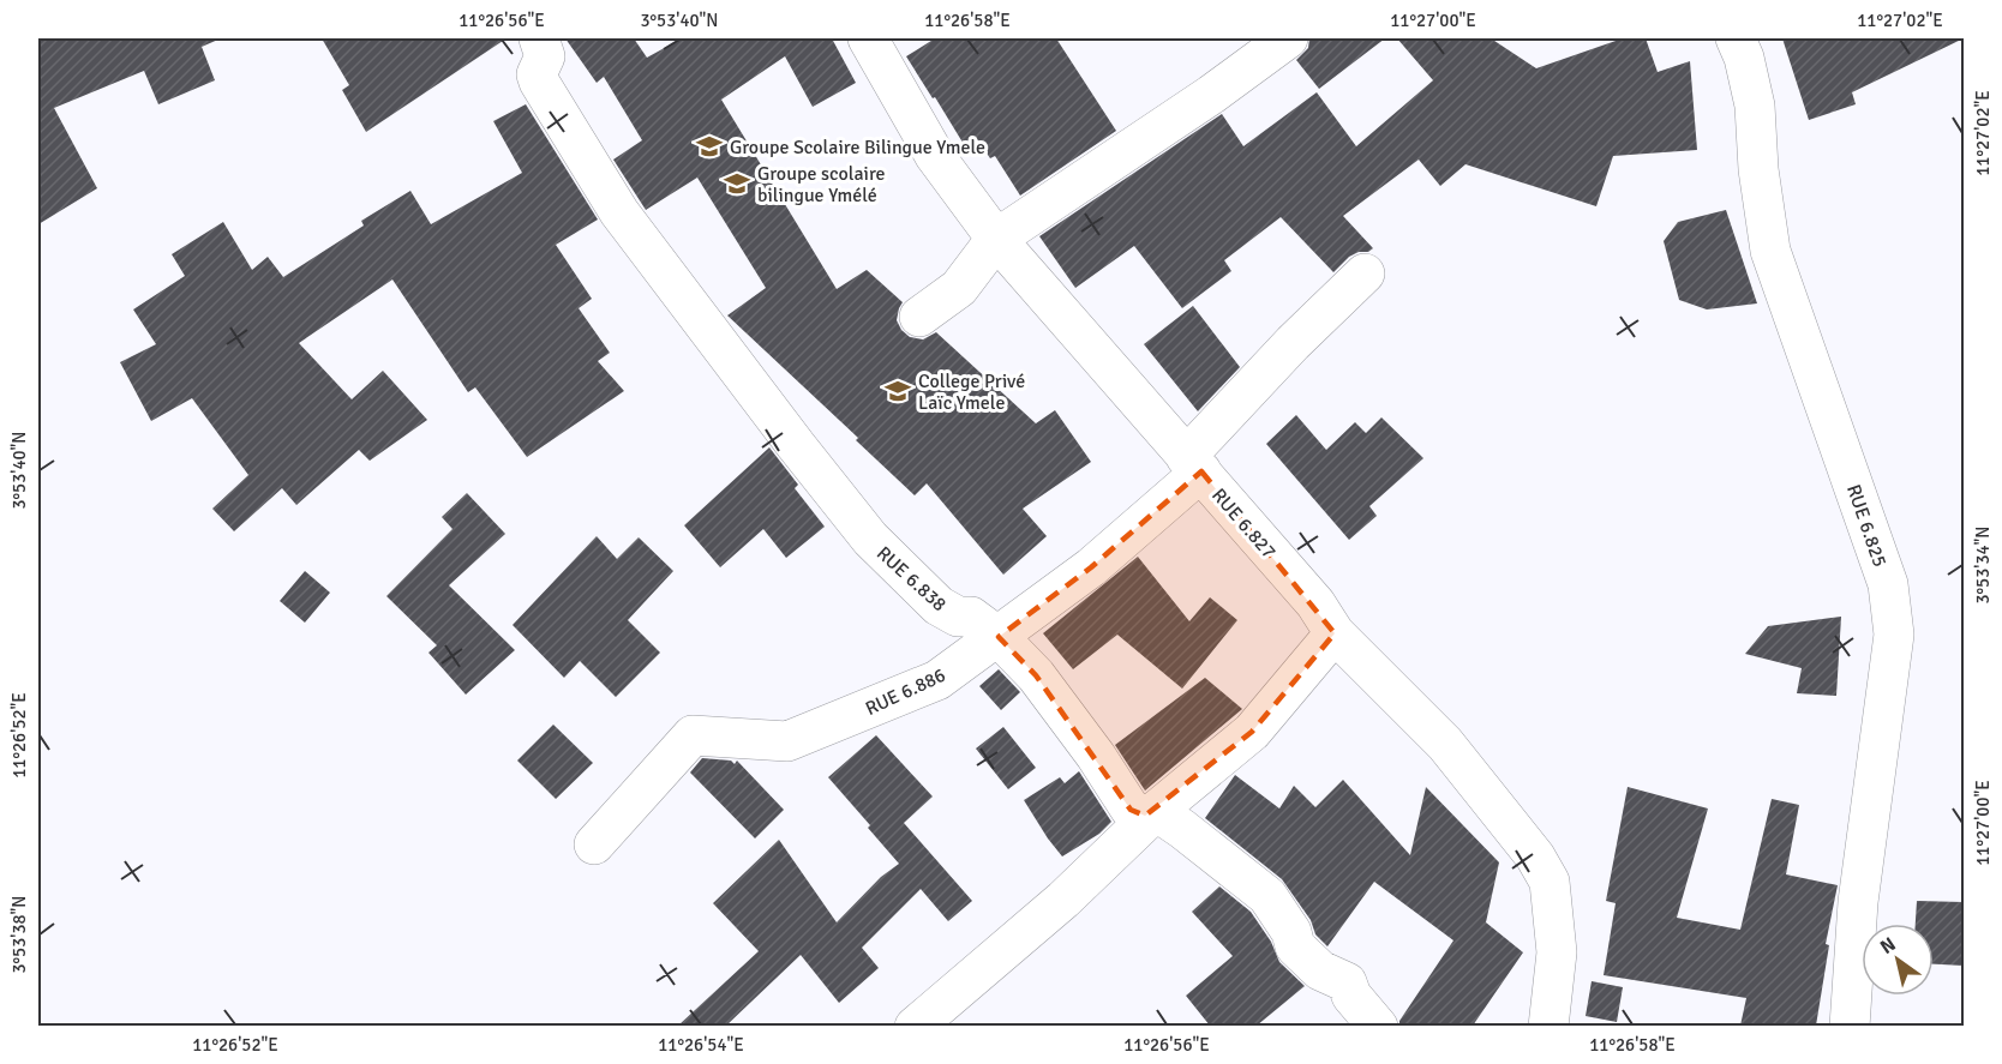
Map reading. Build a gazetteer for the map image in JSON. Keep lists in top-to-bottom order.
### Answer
{
  "streets": {
    "street": [
      "RUE 6.827",
      "RUE 6.825",
      "RUE 6.838",
      "RUE 6.886"
    ]
  },
  "crossings": [
    ["RUE 6.827", "RUE 6.886"],
    ["RUE 6.838", "RUE 6.886"]
  ],
  "places": {
    "school or university": ["Groupe Scolaire Bilingue Ymele", "Groupe scolaire bilingue Ymélé", "College Privé Laïc Ymele"]
  },
  "north": "top left",
  "coordinates": [
    "11°26'56\"E",
    "3°53'40\"N",
    "11°26'58\"E",
    "11°27'00\"E",
    "11°27'02\"E",
    "3°53'34\"N",
    "11°26'52\"E",
    "3°53'38\"N",
    "11°26'54\"E"
  ]
}
